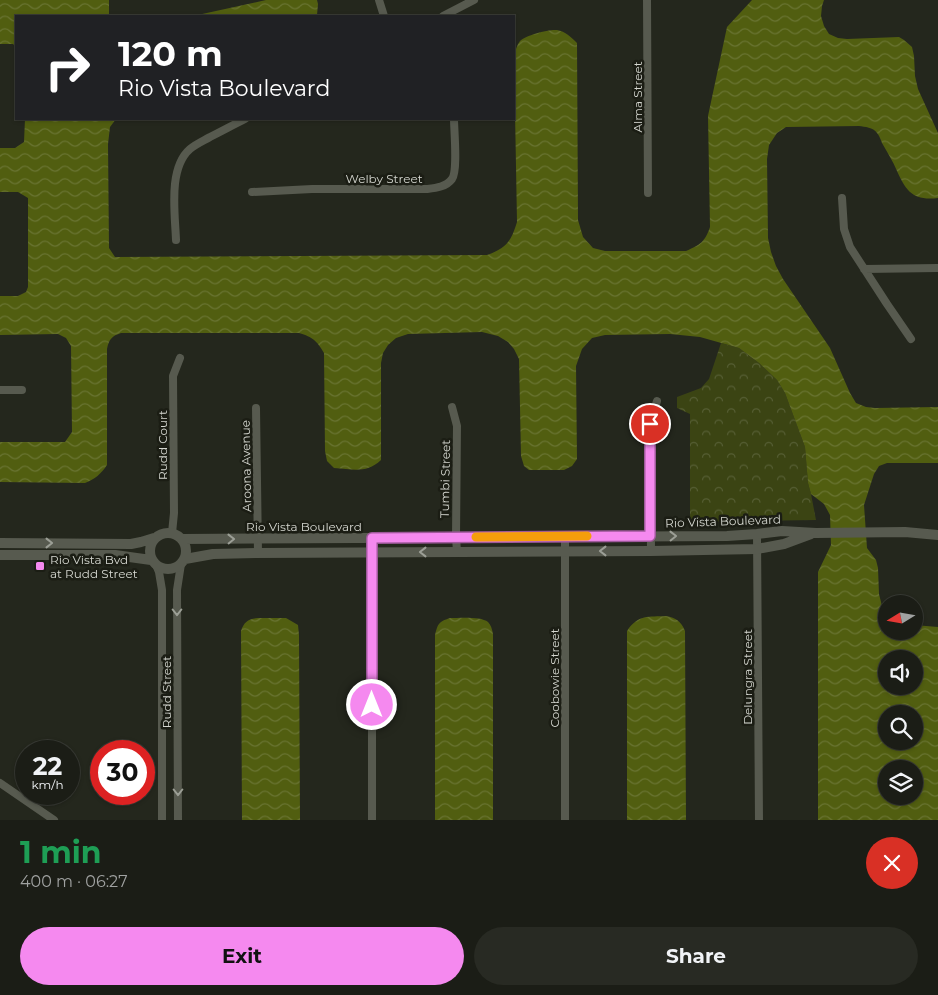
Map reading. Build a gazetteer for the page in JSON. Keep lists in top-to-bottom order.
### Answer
{
  "streets": {
    "street": [
      "Alma Street",
      "Welby Street",
      "Rudd Court",
      "Aroona Avenue",
      "Tumbi Street",
      "Rio Vista Boulevard",
      "Delungra Street",
      "Coobowie Street",
      "Rudd Street"
    ]
  },
  "crossings": [
    ["Rudd Court", "Rio Vista Boulevard"],
    ["Rudd Court", "Rudd Street"],
    ["Aroona Avenue", "Rio Vista Boulevard"],
    ["Tumbi Street", "Rio Vista Boulevard"],
    ["Rio Vista Boulevard", "Delungra Street"],
    ["Rio Vista Boulevard", "Coobowie Street"],
    ["Rio Vista Boulevard", "Rudd Street"]
  ],
  "places": {
    "transit": ["Rio Vista Bvd at Rudd Street"]
  },
  "north": "left",
  "page": {
    "turn": ["120 m", "Rio Vista Boulevard"],
    "speed": "22 km/h",
    "limit": "30",
    "heading": ["1 min", "400 m · 06:27"],
    "buttons": ["Exit", "Share"]
  }
}
